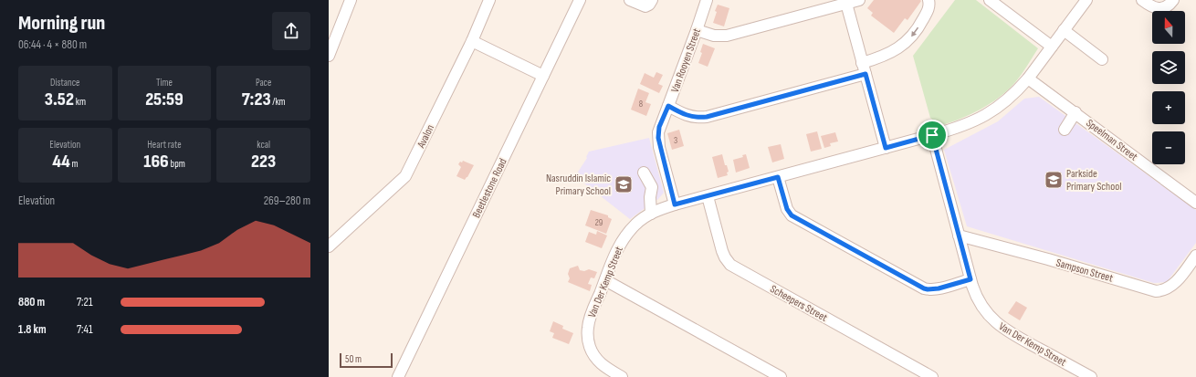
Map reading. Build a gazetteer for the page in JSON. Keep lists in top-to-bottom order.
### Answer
{
  "streets": {
    "street": [
      "Van Rooyen Street",
      "Avalon",
      "Speelman Street",
      "Beetlestone Road",
      "Sampson Street",
      "Van Der Kemp Street",
      "Scheepers Street"
    ]
  },
  "crossings": [
    ["Van Rooyen Street", "Van Der Kemp Street"],
    ["Speelman Street", "Van Der Kemp Street"],
    ["Sampson Street", "Van Der Kemp Street"],
    ["Van Der Kemp Street", "Scheepers Street"]
  ],
  "places": {
    "school or university": ["Parkside Primary School", "Nasruddin Islamic Primary School"]
  },
  "house_numbers": ["8", "3", "29"],
  "scale_bar": "50 m",
  "north": "top",
  "page": {
    "heading": ["Morning run", "06:44 · 4 × 880 m"],
    "map_buttons": ["+", "−"],
    "stats": [
      ["Distance", "3.52 km"],
      ["Time", "25:59"],
      ["Pace", "7:23 /km"],
      ["Elevation", "44 m"],
      ["Heart rate", "166 bpm"],
      ["kcal", "223"]
    ],
    "chart": ["Elevation", "269–280 m"],
    "list": [
      {
        "name": "880 m",
        "note": "7:21"
      },
      {
        "name": "1.8 km",
        "note": "7:41"
      }
    ],
    "scale": "50 m"
  }
}
